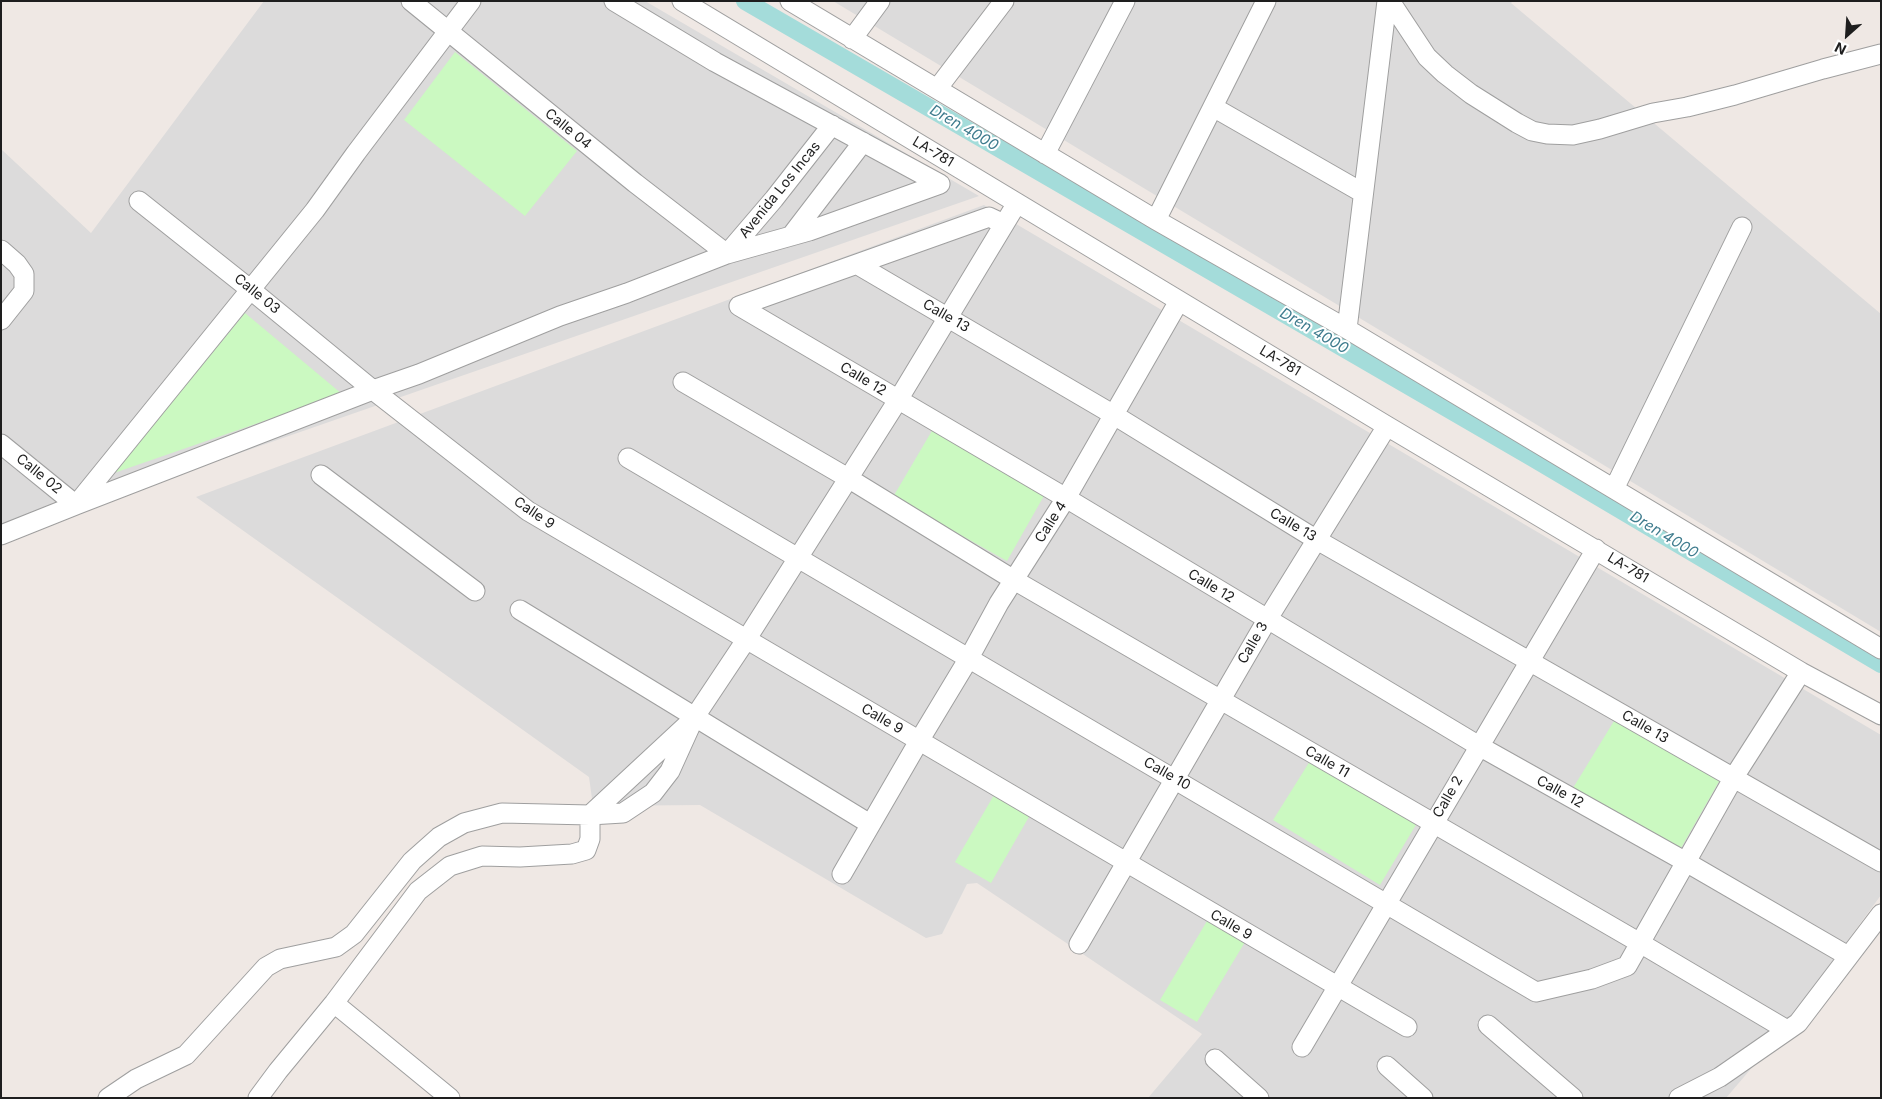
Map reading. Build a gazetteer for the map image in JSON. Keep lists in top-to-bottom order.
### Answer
{
  "streets": {
    "street": [
      "Calle 04",
      "LA-781",
      "Avenida Los Incas",
      "Calle 03",
      "Calle 13",
      "Calle 12",
      "Calle 02",
      "Calle 9",
      "Calle 4",
      "Calle 3",
      "Calle 11",
      "Calle 10",
      "Calle 2"
    ]
  },
  "crossings": [
    ["Calle 04", "Avenida Los Incas"],
    ["LA-781", "Calle 4"],
    ["LA-781", "Calle 3"],
    ["LA-781", "Calle 2"],
    ["Calle 03", "Calle 9"],
    ["Calle 13", "Calle 12"],
    ["Calle 13", "Calle 4"],
    ["Calle 13", "Calle 3"],
    ["Calle 13", "Calle 2"],
    ["Calle 12", "Calle 4"],
    ["Calle 12", "Calle 3"],
    ["Calle 12", "Calle 2"],
    ["Calle 9", "Calle 4"],
    ["Calle 9", "Calle 3"],
    ["Calle 9", "Calle 2"],
    ["Calle 4", "Calle 11"],
    ["Calle 4", "Calle 10"],
    ["Calle 3", "Calle 11"],
    ["Calle 3", "Calle 10"],
    ["Calle 11", "Calle 10"],
    ["Calle 11", "Calle 2"],
    ["Calle 10", "Calle 2"]
  ],
  "water": ["Dren 4000"],
  "north": "bottom left"
}
